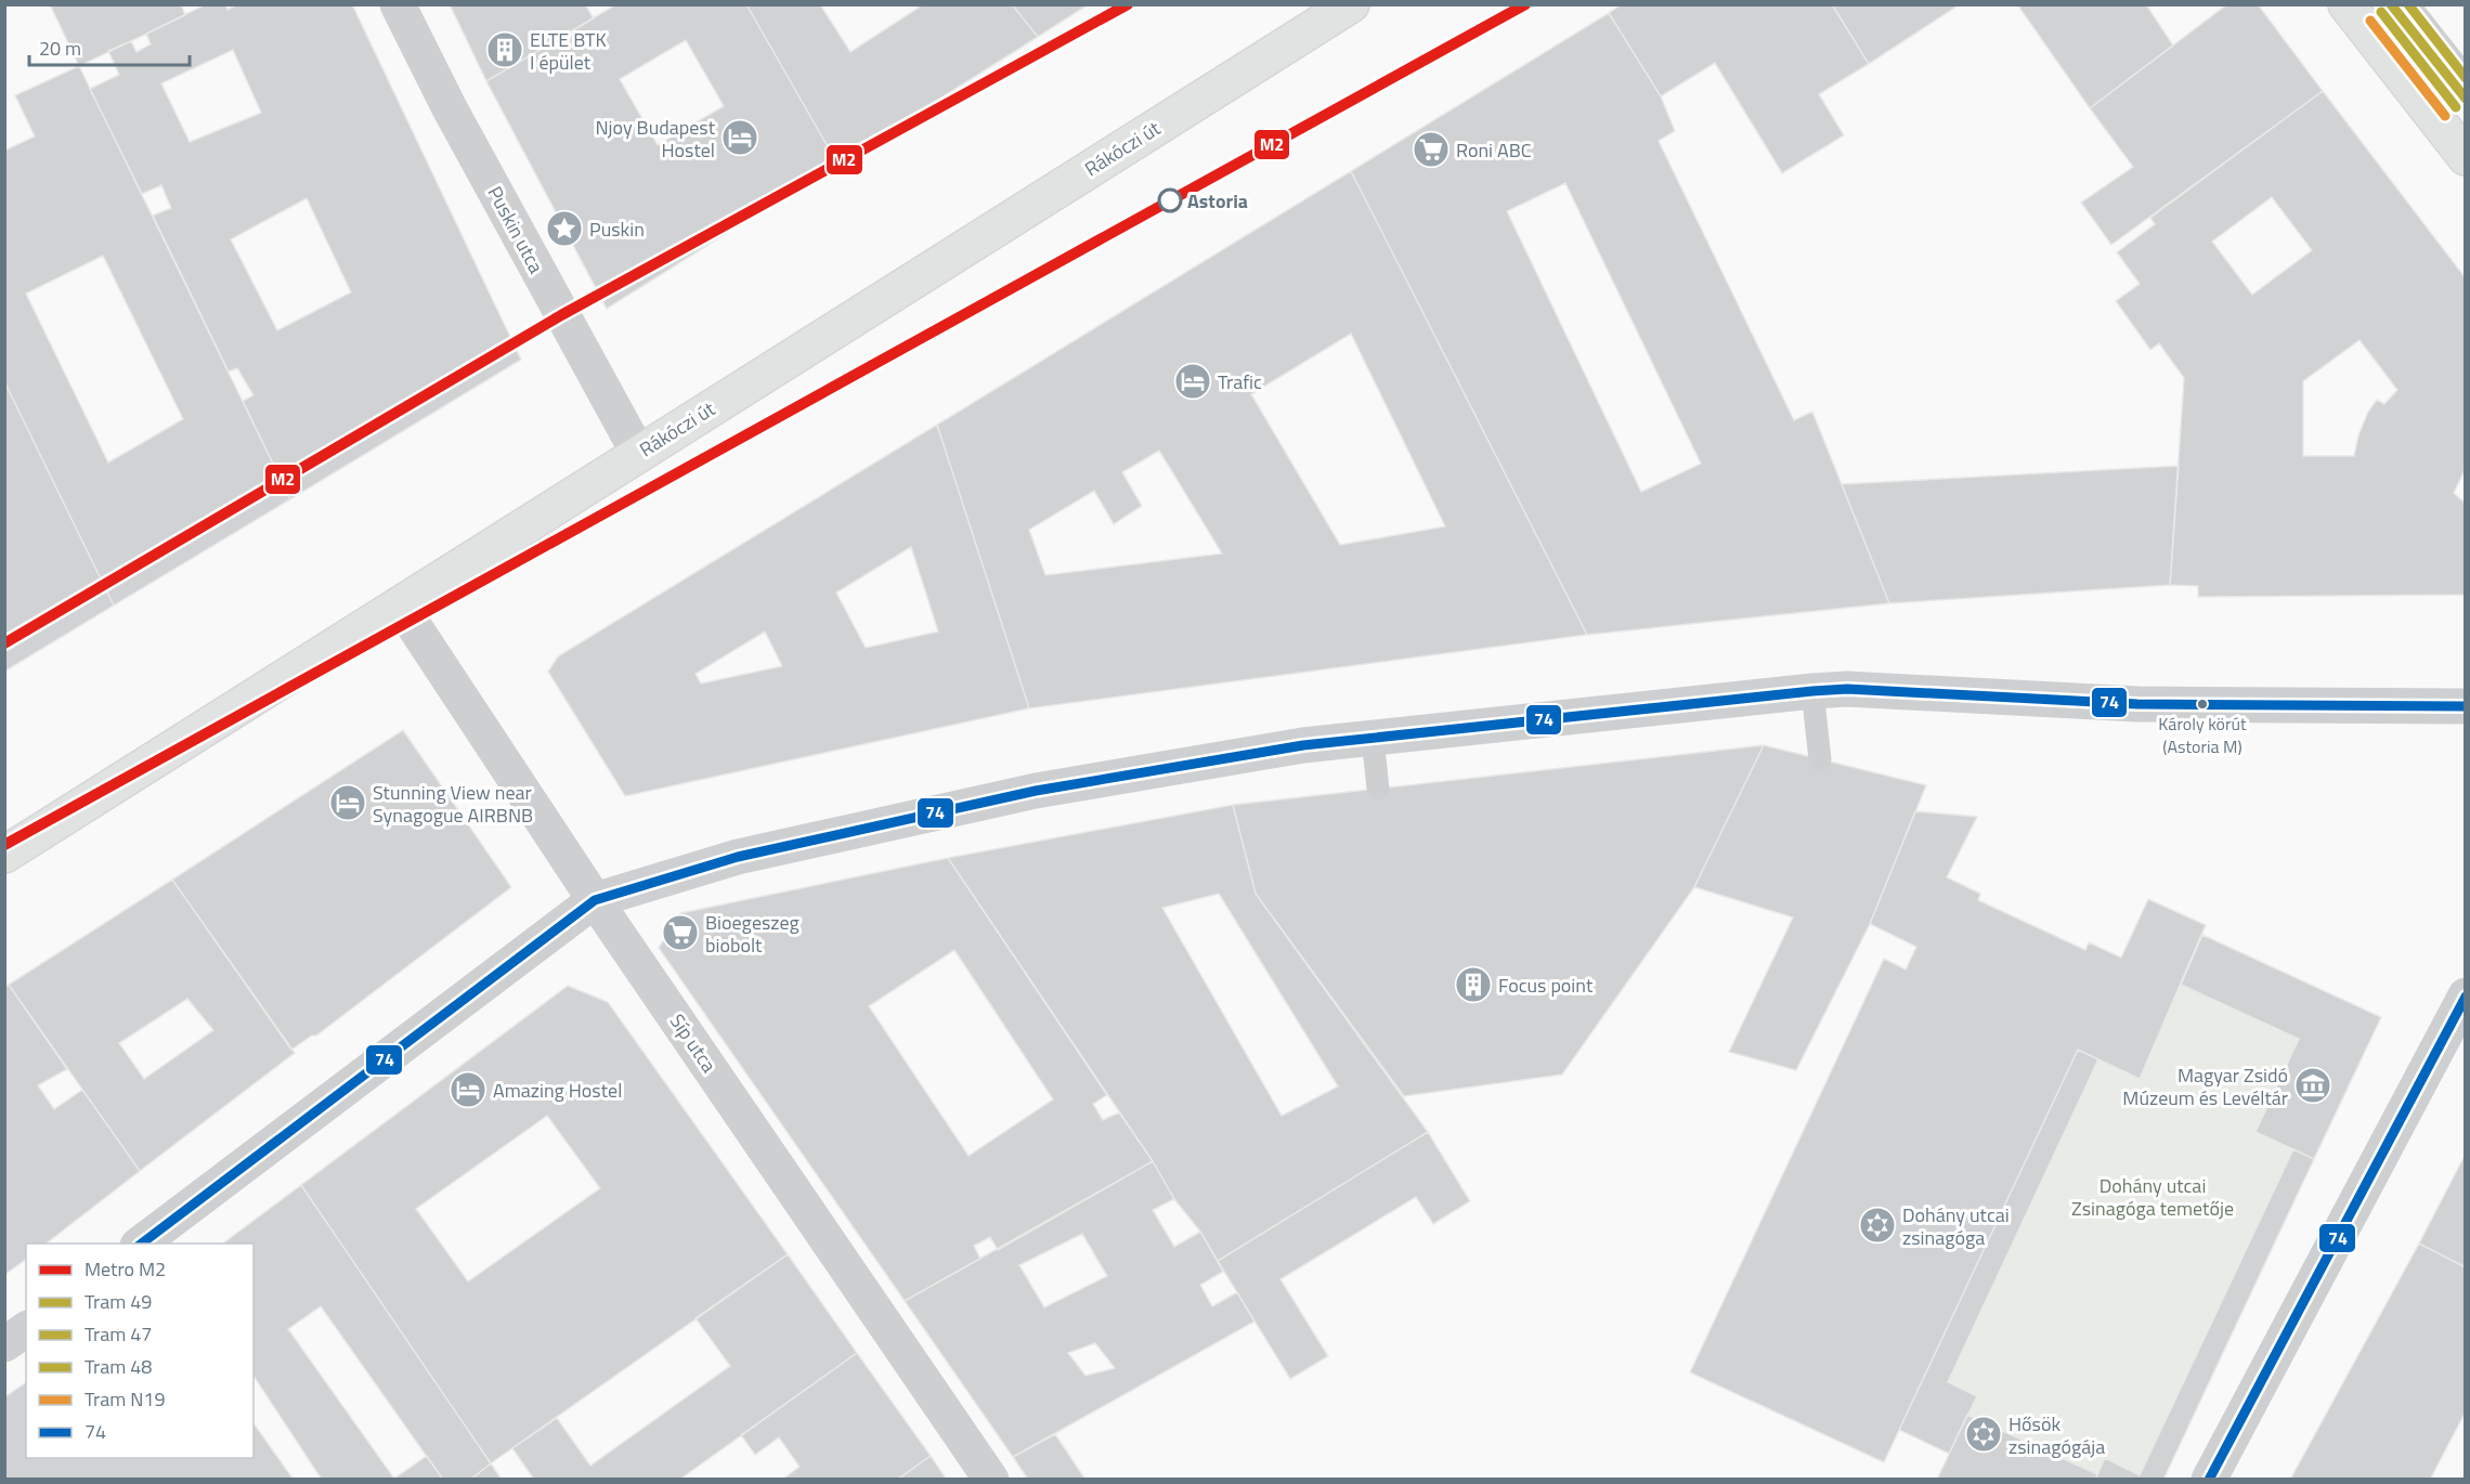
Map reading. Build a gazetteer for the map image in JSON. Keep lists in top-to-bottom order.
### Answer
{
  "streets": {
    "main road": ["Rákóczi út"],
    "street": ["Puskin utca", "Síp utca"]
  },
  "crossings": [
    ["Rákóczi út", "Puskin utca"],
    ["Rákóczi út", "Síp utca"]
  ],
  "parks": ["Dohány utcai Zsinagóga temetője"],
  "places": {
    "building": ["ELTE BTK I épület", "Focus point"],
    "hotel": [
      "Njoy Budapest Hostel",
      "Trafic",
      "Stunning View near Synagogue AIRBNB",
      "Amazing Hostel"
    ],
    "supermarket": ["Roni ABC", "Bioegeszeg biobolt"],
    "other": ["Astoria", "Károly körút (Astoria M)"],
    "place": ["Puskin"],
    "museum": ["Magyar Zsidó Múzeum és Levéltár"],
    "synagogue": ["Dohány utcai zsinagóga", "Hősök zsinagógája"]
  },
  "lines": [
    "metro line M2",
    "tram line 49",
    "tram line 48",
    "tram line 47",
    "tram line N19",
    "transit line 74"
  ],
  "legend": [
    "Metro M2",
    "Tram 49",
    "Tram 47",
    "Tram 48",
    "Tram N19",
    "74"
  ],
  "scale_bar": "20 m"
}
